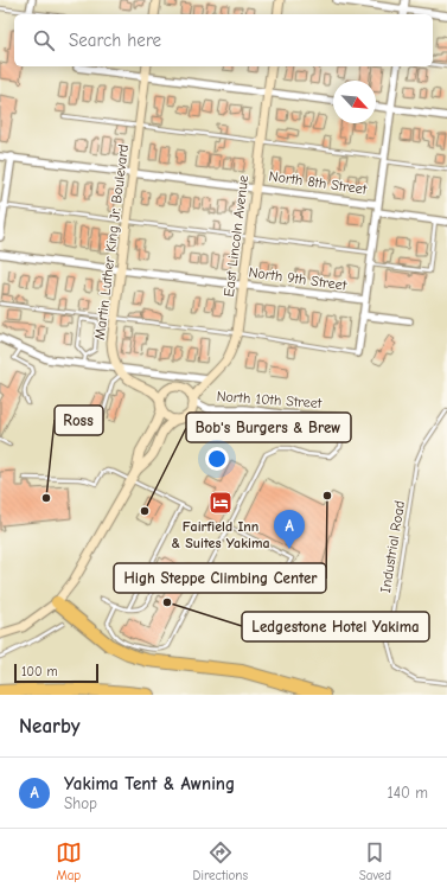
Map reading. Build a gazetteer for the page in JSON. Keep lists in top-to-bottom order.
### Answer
{
  "streets": {
    "street": [
      "North 8th Street",
      "East Lincoln Avenue",
      "Martin Luther King Jr. Boulevard",
      "North 9th Street",
      "North 10th Street"
    ],
    "lane": ["Industrial Road"]
  },
  "crossings": [
    ["North 8th Street", "East Lincoln Avenue"],
    ["North 8th Street", "Martin Luther King Jr. Boulevard"],
    ["East Lincoln Avenue", "North 9th Street"],
    ["East Lincoln Avenue", "North 10th Street"],
    ["Martin Luther King Jr. Boulevard", "North 9th Street"],
    ["Martin Luther King Jr. Boulevard", "North 10th Street"]
  ],
  "places": {
    "other": [
      "High Steppe Climbing Center",
      "Ross",
      "Bob's Burgers & Brew",
      "Ledgestone Hotel Yakima"
    ],
    "hotel": ["Fairfield Inn & Suites Yakima"]
  },
  "scale_bar": "100 m",
  "north": "bottom right",
  "page": {
    "search": "Search here",
    "pins": "A",
    "scale": "100 m",
    "heading": "Nearby",
    "list": [
      {
        "mark": "A",
        "name": "Yakima Tent & Awning",
        "note": "Shop",
        "value": "140 m"
      }
    ],
    "nav": ["Map", "Directions", "Saved"]
  }
}
